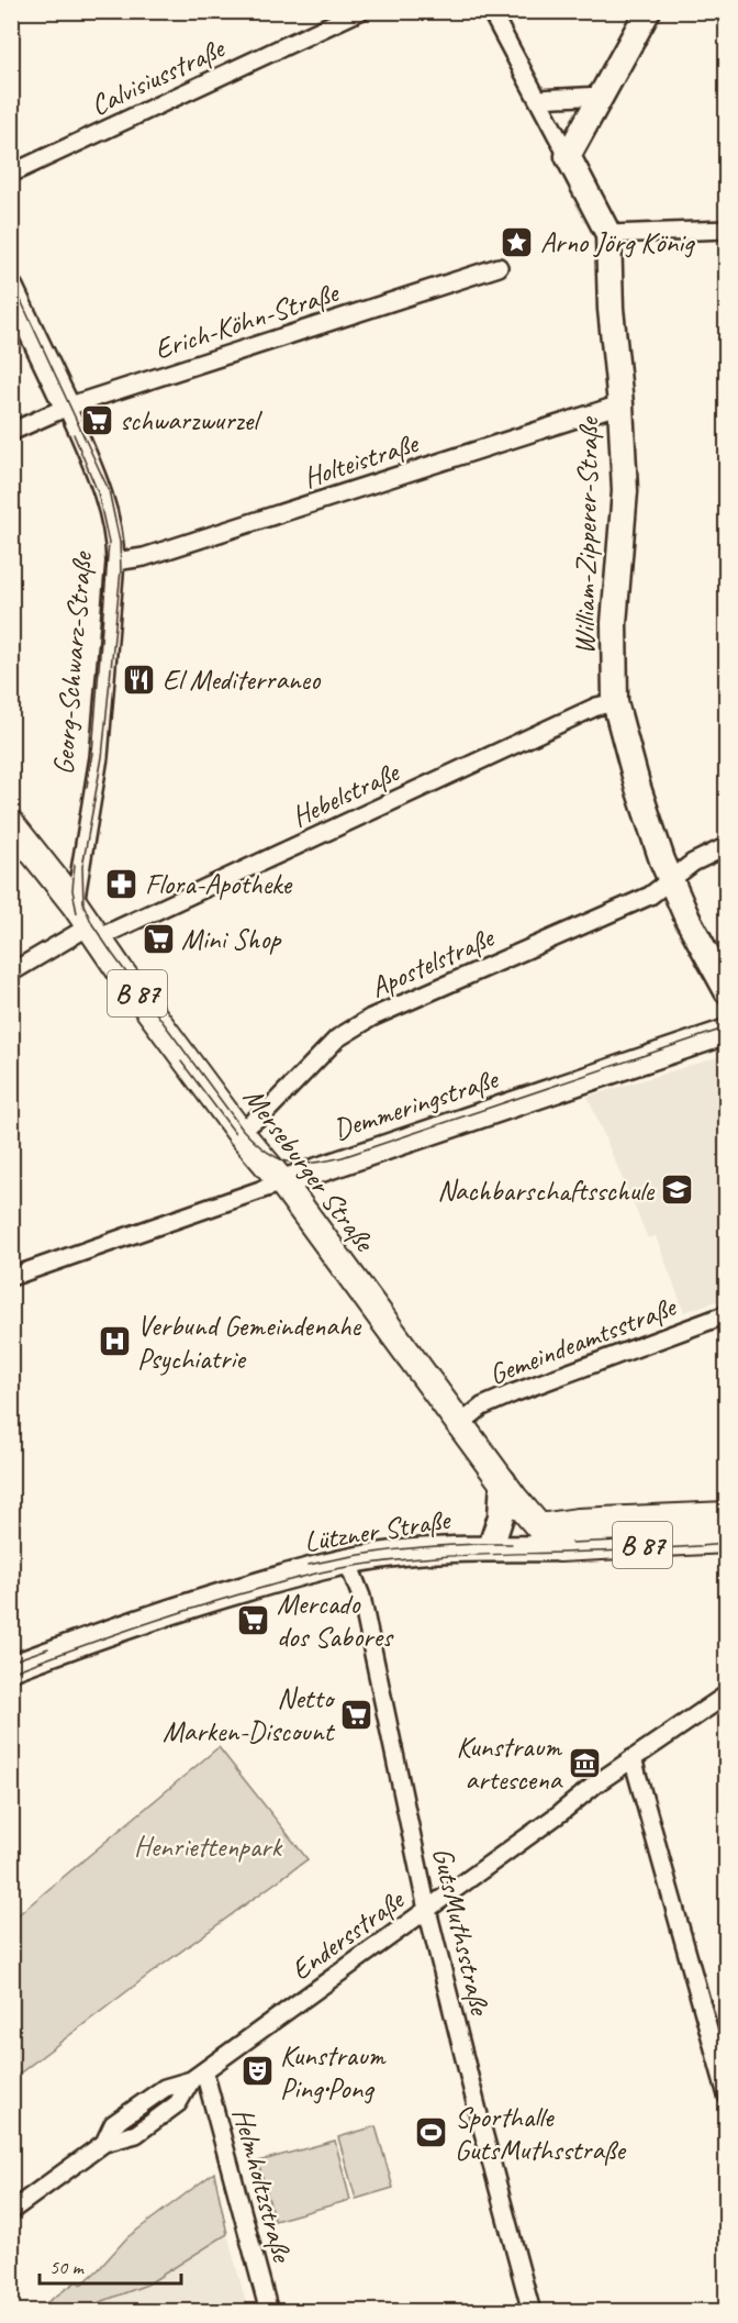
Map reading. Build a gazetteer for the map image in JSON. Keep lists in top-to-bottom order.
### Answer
{
  "streets": {
    "main road": ["B 87", "Merseburger Straße", "Lützner Straße"],
    "street": [
      "Calvisiusstraße",
      "Erich-Köhn-Straße",
      "Holteistraße",
      "William-Zipperer-Straße",
      "Georg-Schwarz-Straße",
      "Hebelstraße",
      "Apostelstraße",
      "Demmeringstraße",
      "Gemeindeamtsstraße",
      "GutsMuthsstraße",
      "Endersstraße",
      "Helmholtzstraße"
    ]
  },
  "crossings": [
    ["Erich-Köhn-Straße", "Georg-Schwarz-Straße"],
    ["Holteistraße", "William-Zipperer-Straße"],
    ["Holteistraße", "Georg-Schwarz-Straße"],
    ["William-Zipperer-Straße", "Hebelstraße"],
    ["William-Zipperer-Straße", "Apostelstraße"],
    ["Georg-Schwarz-Straße", "Merseburger Straße"],
    ["Hebelstraße", "Merseburger Straße"],
    ["Apostelstraße", "Merseburger Straße"],
    ["Demmeringstraße", "Merseburger Straße"],
    ["Merseburger Straße", "Gemeindeamtsstraße"],
    ["Merseburger Straße", "Lützner Straße"],
    ["Lützner Straße", "GutsMuthsstraße"],
    ["GutsMuthsstraße", "Endersstraße"],
    ["Endersstraße", "Helmholtzstraße"]
  ],
  "parks": ["Henriettenpark"],
  "places": {
    "place": ["Arno Jörg König"],
    "supermarket": [
      "schwarzwurzel",
      "Mini Shop",
      "Mercado dos Sabores",
      "Netto Marken-Discount"
    ],
    "restaurant": ["El Mediterraneo"],
    "pharmacy": ["Flora-Apotheke"],
    "school or university": ["Nachbarschaftsschule"],
    "hospital": ["Verbund Gemeindenahe Psychiatrie"],
    "museum": ["Kunstraum artescena"],
    "theatre": ["Kunstraum Ping•Pong"],
    "sports": ["Sporthalle GutsMuthsstraße"]
  },
  "scale_bar": "50 m"
}
